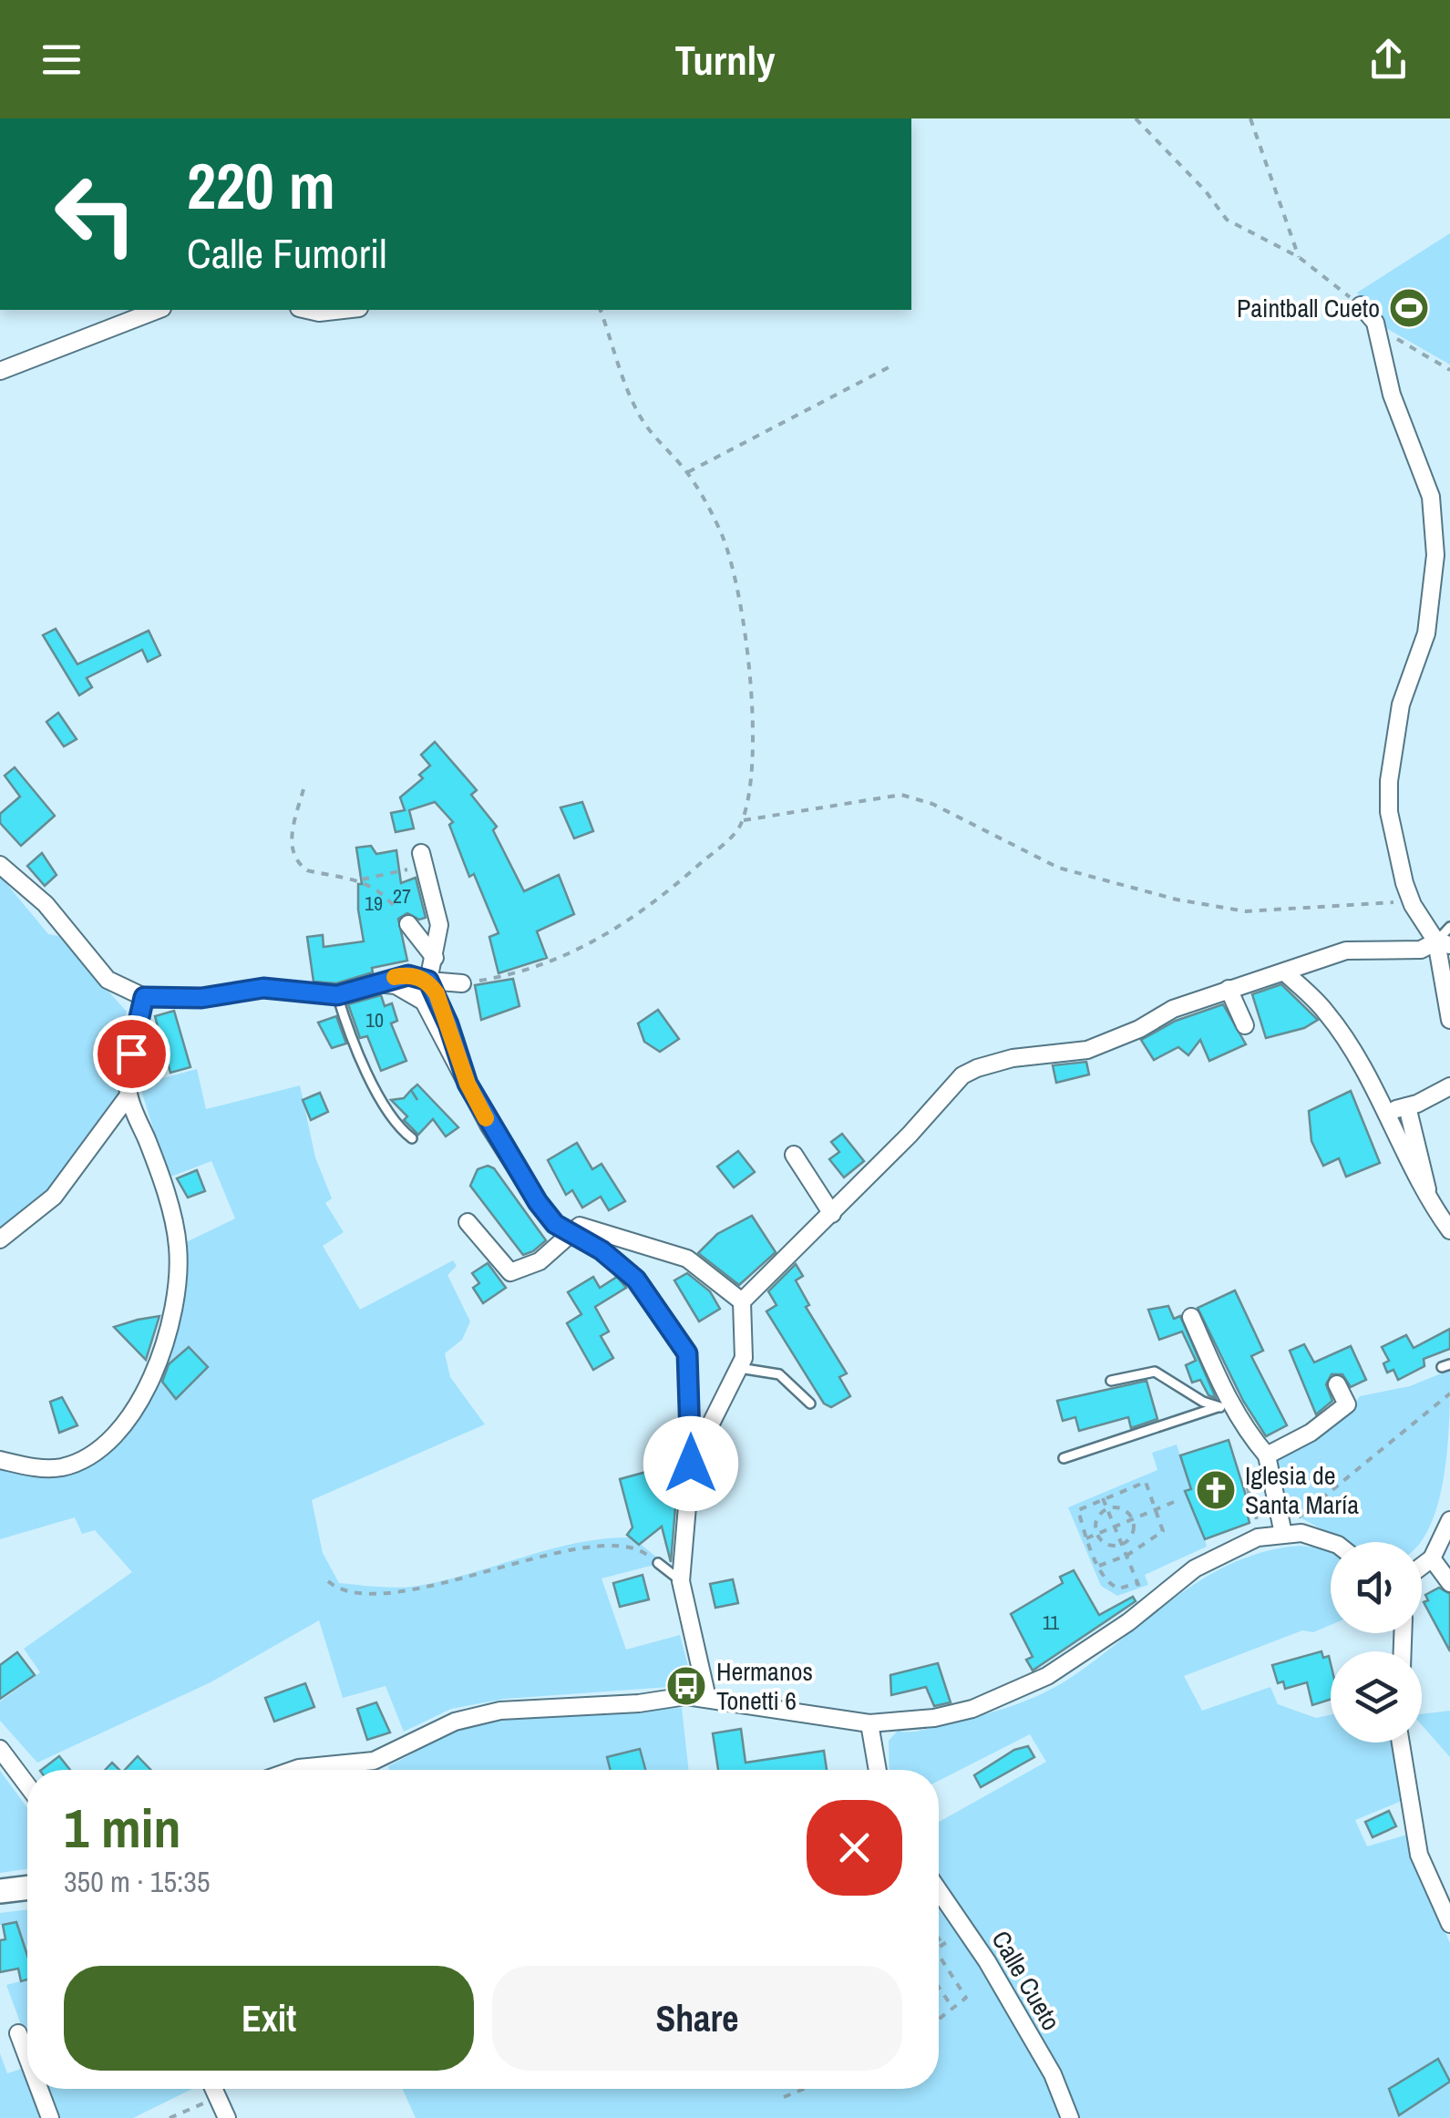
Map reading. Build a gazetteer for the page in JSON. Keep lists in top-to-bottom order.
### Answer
{
  "streets": {
    "street": ["Calle Cueto"]
  },
  "places": {
    "sports": ["Paintball Cueto"],
    "church": ["Iglesia de Santa María"],
    "bus stop": ["Hermanos Tonetti 6"]
  },
  "house_numbers": [
    "27",
    "19",
    "10",
    "11"
  ],
  "page": {
    "header": "Turnly",
    "turn": ["220 m", "Calle Fumoril"],
    "heading": ["1 min", "350 m · 15:35"],
    "buttons": ["Exit", "Share"]
  }
}
